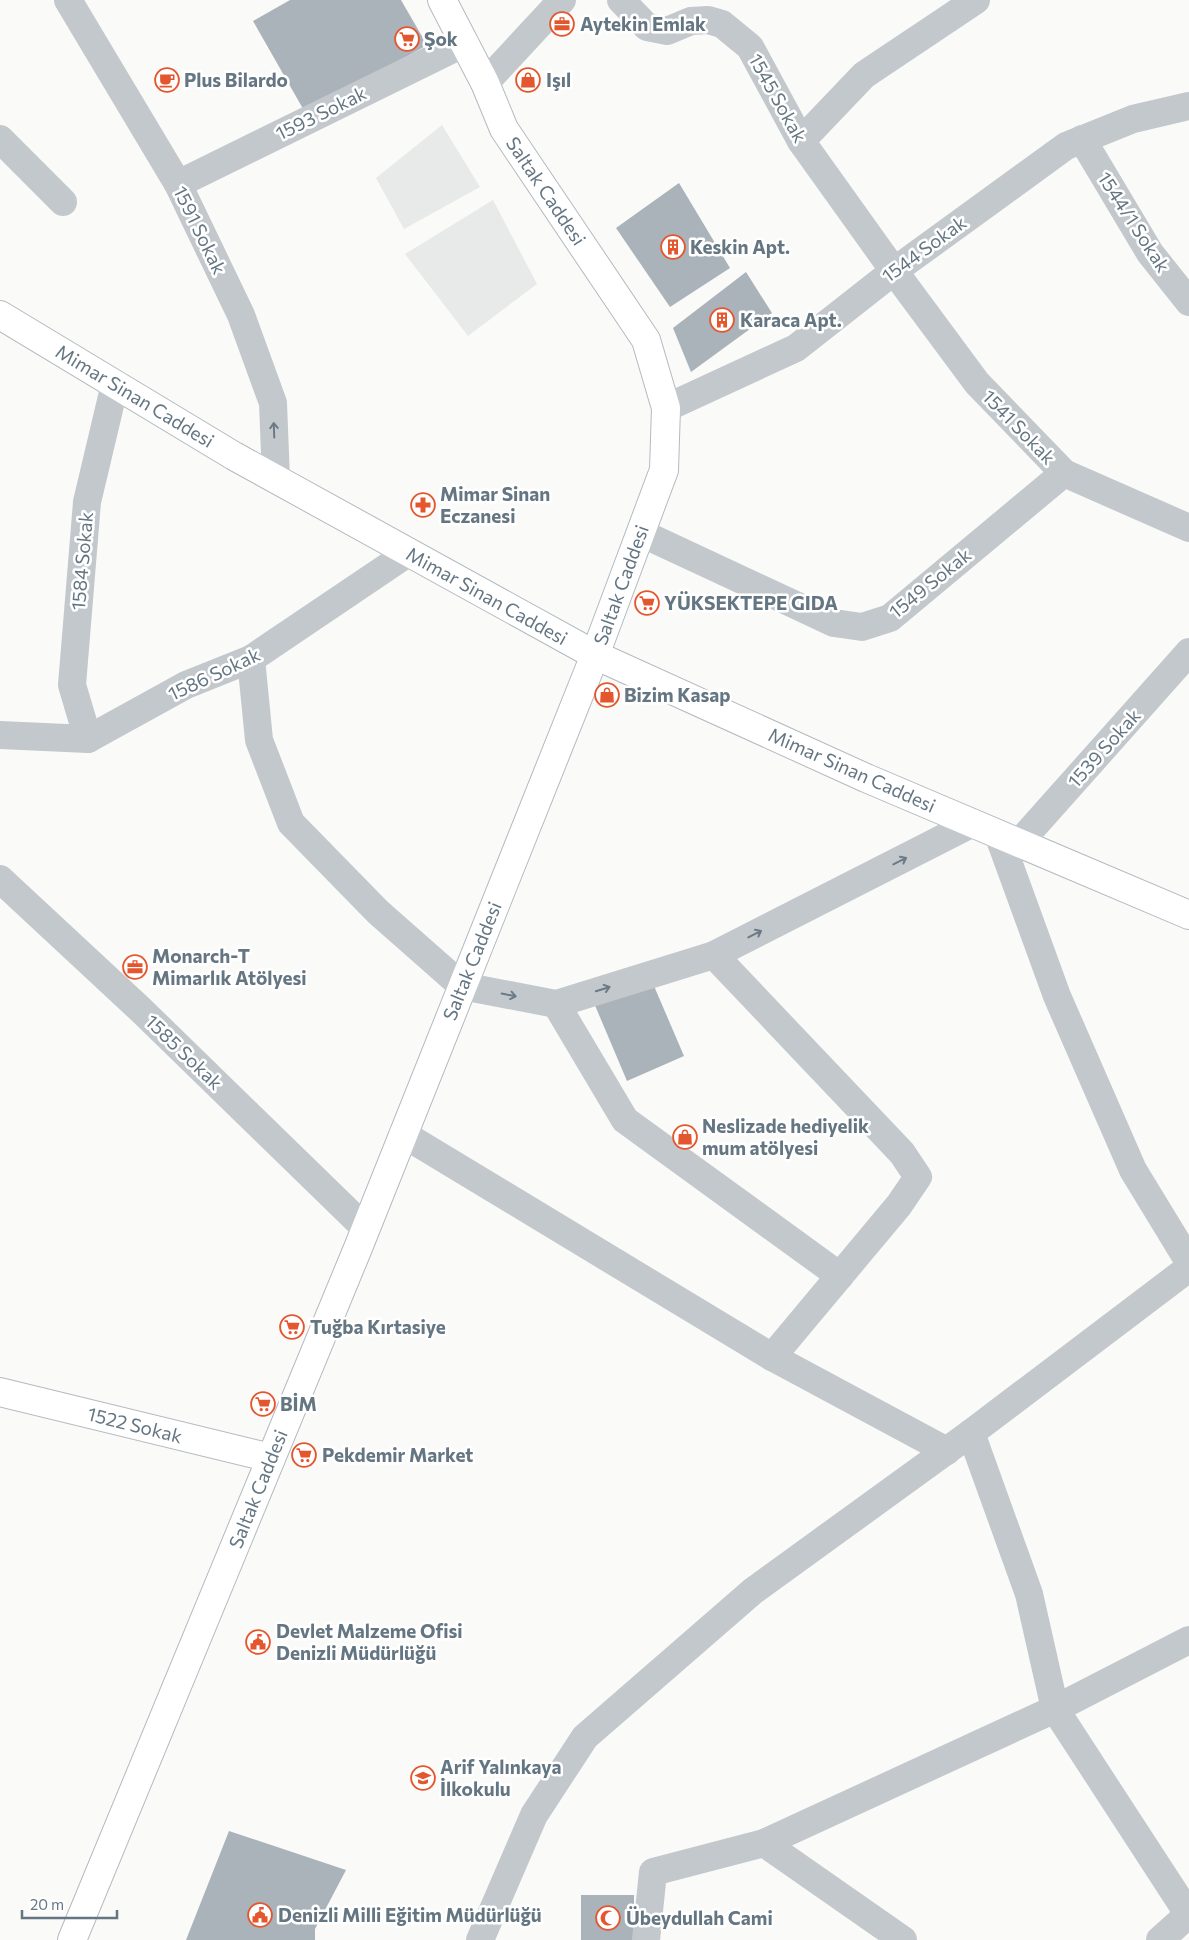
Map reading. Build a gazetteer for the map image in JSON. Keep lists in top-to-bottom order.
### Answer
{
  "streets": {
    "main road": ["Saltak Caddesi", "Mimar Sinan Caddesi", "1522 Sokak"],
    "street": [
      "1545 Sokak",
      "1593 Sokak",
      "1544/1 Sokak",
      "1591 Sokak",
      "1544 Sokak",
      "1541 Sokak",
      "1584 Sokak",
      "1549 Sokak",
      "1586 Sokak",
      "1539 Sokak",
      "1585 Sokak"
    ]
  },
  "crossings": [
    ["1545 Sokak", "1544 Sokak"],
    ["1545 Sokak", "1541 Sokak"],
    ["1593 Sokak", "Saltak Caddesi"],
    ["1593 Sokak", "1591 Sokak"],
    ["Saltak Caddesi", "1544 Sokak"],
    ["Saltak Caddesi", "Mimar Sinan Caddesi"],
    ["Saltak Caddesi", "1549 Sokak"],
    ["Saltak Caddesi", "1585 Sokak"],
    ["Saltak Caddesi", "1522 Sokak"],
    ["1544/1 Sokak", "1544 Sokak"],
    ["1591 Sokak", "Mimar Sinan Caddesi"],
    ["1544 Sokak", "1541 Sokak"],
    ["Mimar Sinan Caddesi", "1584 Sokak"],
    ["Mimar Sinan Caddesi", "1586 Sokak"],
    ["Mimar Sinan Caddesi", "1539 Sokak"],
    ["1541 Sokak", "1549 Sokak"],
    ["1584 Sokak", "1586 Sokak"]
  ],
  "one_way": ["1591 Sokak"],
  "places": {
    "office": ["Aytekin Emlak", "Monarch-T Mimarlık Atölyesi"],
    "supermarket": [
      "Şok",
      "YÜKSEKTEPE GIDA",
      "Tuğba Kırtasiye",
      "BİM",
      "Pekdemir Market"
    ],
    "cafe": ["Plus Bilardo"],
    "shop": ["Işıl", "Bizim Kasap", "Neslizade hediyelik mum atölyesi"],
    "building": ["Keskin Apt.", "Karaca Apt."],
    "pharmacy": ["Mimar Sinan Eczanesi"],
    "public building": ["Devlet Malzeme Ofisi Denizli Müdürlüğü", "Denizli Milli Eğitim Müdürlüğü"],
    "school or university": ["Arif Yalınkaya İlkokulu"],
    "mosque": ["Übeydullah Cami"]
  },
  "scale_bar": "20 m"
}
